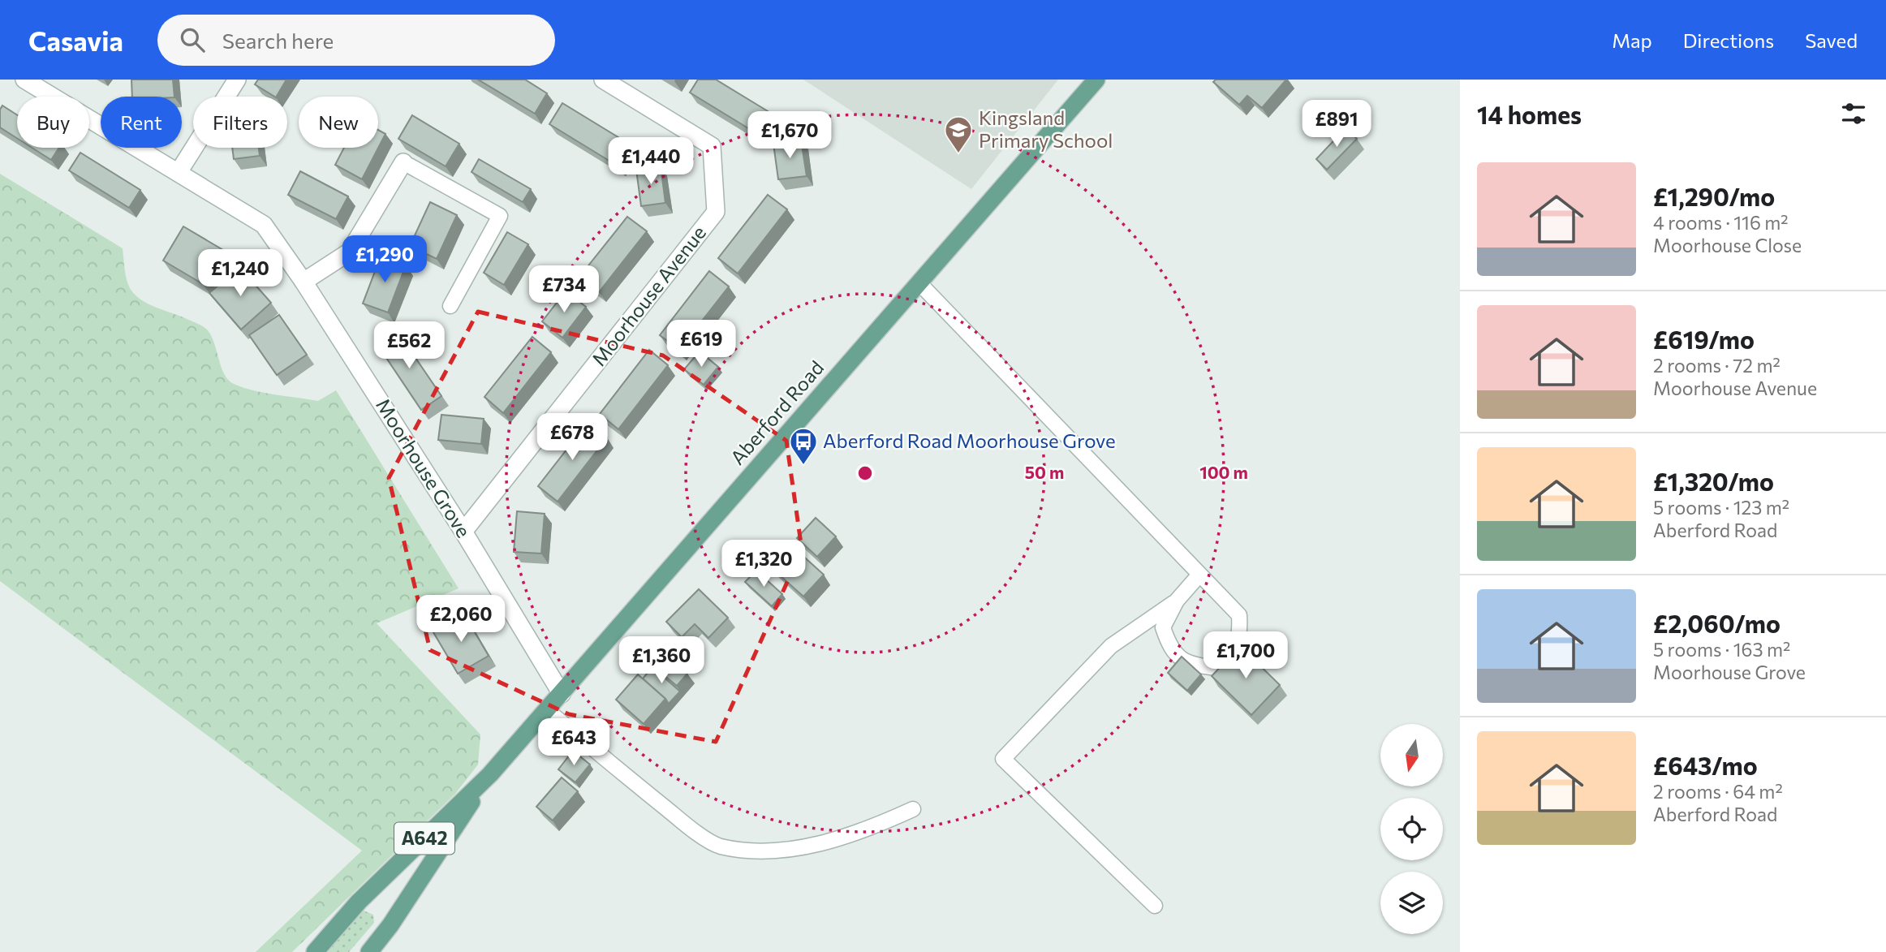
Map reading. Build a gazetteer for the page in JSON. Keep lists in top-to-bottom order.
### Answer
{
  "streets": {
    "main road": ["Aberford Road", "A642"],
    "street": ["Moorhouse Avenue", "Moorhouse Grove"]
  },
  "crossings": [
    ["Moorhouse Avenue", "Moorhouse Grove"],
    ["Aberford Road", "Moorhouse Grove"]
  ],
  "places": {
    "school or university": ["Kingsland Primary School"],
    "bus stop": ["Aberford Road Moorhouse Grove"]
  },
  "north": "bottom",
  "page": {
    "header": "Casavia",
    "search": "Search here",
    "nav": ["Map", "Directions", "Saved"],
    "heading": "14 homes",
    "chip": [
      "Buy",
      "Rent",
      "Filters",
      "New"
    ],
    "price": [
      "£891",
      "£1,670",
      "£1,440",
      "£1,290",
      "£1,240",
      "£734",
      "£619",
      "£562",
      "£678",
      "£1,320",
      "£2,060",
      "£1,700",
      "£1,360",
      "£643"
    ],
    "list": [
      {
        "name": "£1,290/mo",
        "note": "4 rooms · 116 m² · Moorhouse Close"
      },
      {
        "name": "£619/mo",
        "note": "2 rooms · 72 m² · Moorhouse Avenue"
      },
      {
        "name": "£1,320/mo",
        "note": "5 rooms · 123 m² · Aberford Road"
      },
      {
        "name": "£2,060/mo",
        "note": "5 rooms · 163 m² · Moorhouse Grove"
      },
      {
        "name": "£643/mo",
        "note": "2 rooms · 64 m² · Aberford Road"
      }
    ]
  },
  "rings": ["50 m", "100 m"]
}
